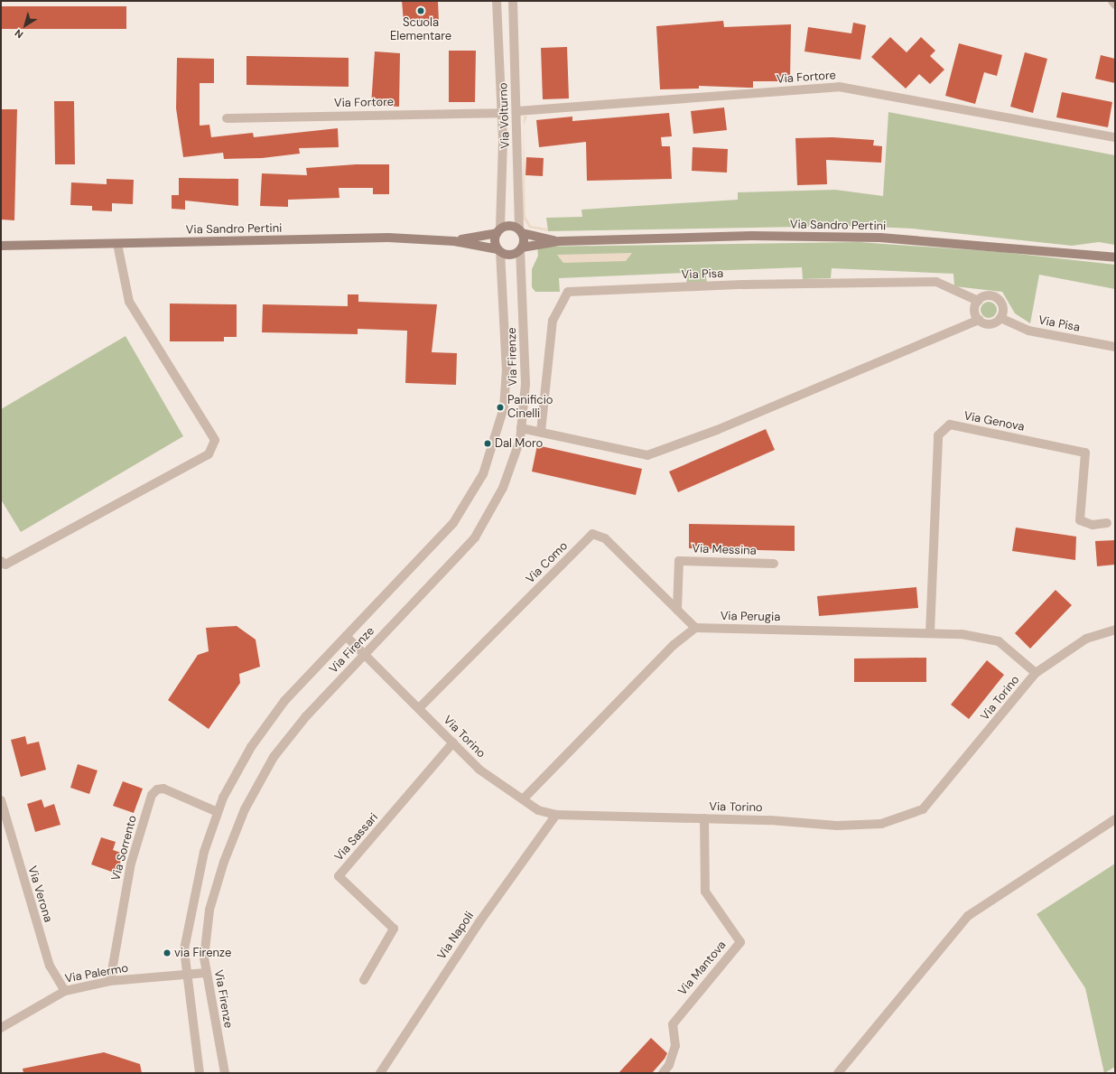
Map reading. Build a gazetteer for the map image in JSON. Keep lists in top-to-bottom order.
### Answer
{
  "streets": {
    "main road": ["Via Sandro Pertini"],
    "street": [
      "Via Fortore",
      "Via Volturno",
      "Via Pisa",
      "Via Firenze",
      "Via Genova",
      "Via Messina",
      "Via Como",
      "Via Perugia",
      "Via Torino",
      "Via Sassari",
      "Via Sorrento",
      "Via Verona",
      "Via Napoli",
      "Via Mantova",
      "Via Palermo"
    ]
  },
  "crossings": [
    ["Via Fortore", "Via Volturno"],
    ["Via Volturno", "Via Sandro Pertini"],
    ["Via Volturno", "Via Firenze"],
    ["Via Sandro Pertini", "Via Firenze"],
    ["Via Firenze", "Via Torino"],
    ["Via Firenze", "Via Sorrento"],
    ["Via Firenze", "Via Palermo"],
    ["Via Genova", "Via Perugia"],
    ["Via Messina", "Via Como"],
    ["Via Como", "Via Perugia"],
    ["Via Como", "Via Torino"],
    ["Via Perugia", "Via Torino"],
    ["Via Torino", "Via Sassari"],
    ["Via Torino", "Via Napoli"],
    ["Via Torino", "Via Mantova"],
    ["Via Sorrento", "Via Palermo"],
    ["Via Verona", "Via Palermo"]
  ],
  "places": [
    "Scuola Elementare",
    "Panificio Cinelli",
    "Dal Moro",
    "via Firenze"
  ],
  "north": "bottom left"
}
